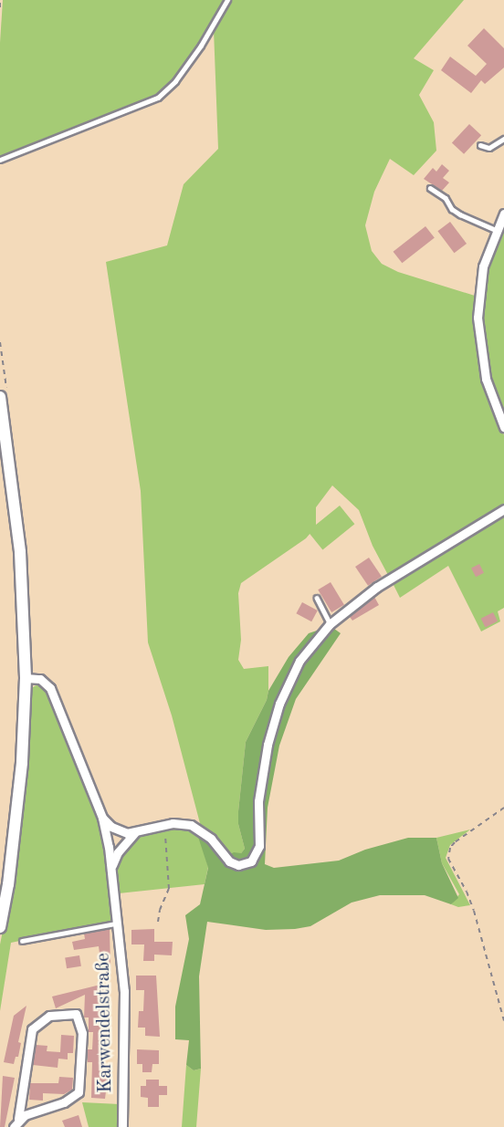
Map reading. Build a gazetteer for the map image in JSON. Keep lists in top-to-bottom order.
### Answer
{
  "streets": {
    "street": ["Karwendelstraße"]
  }
}
